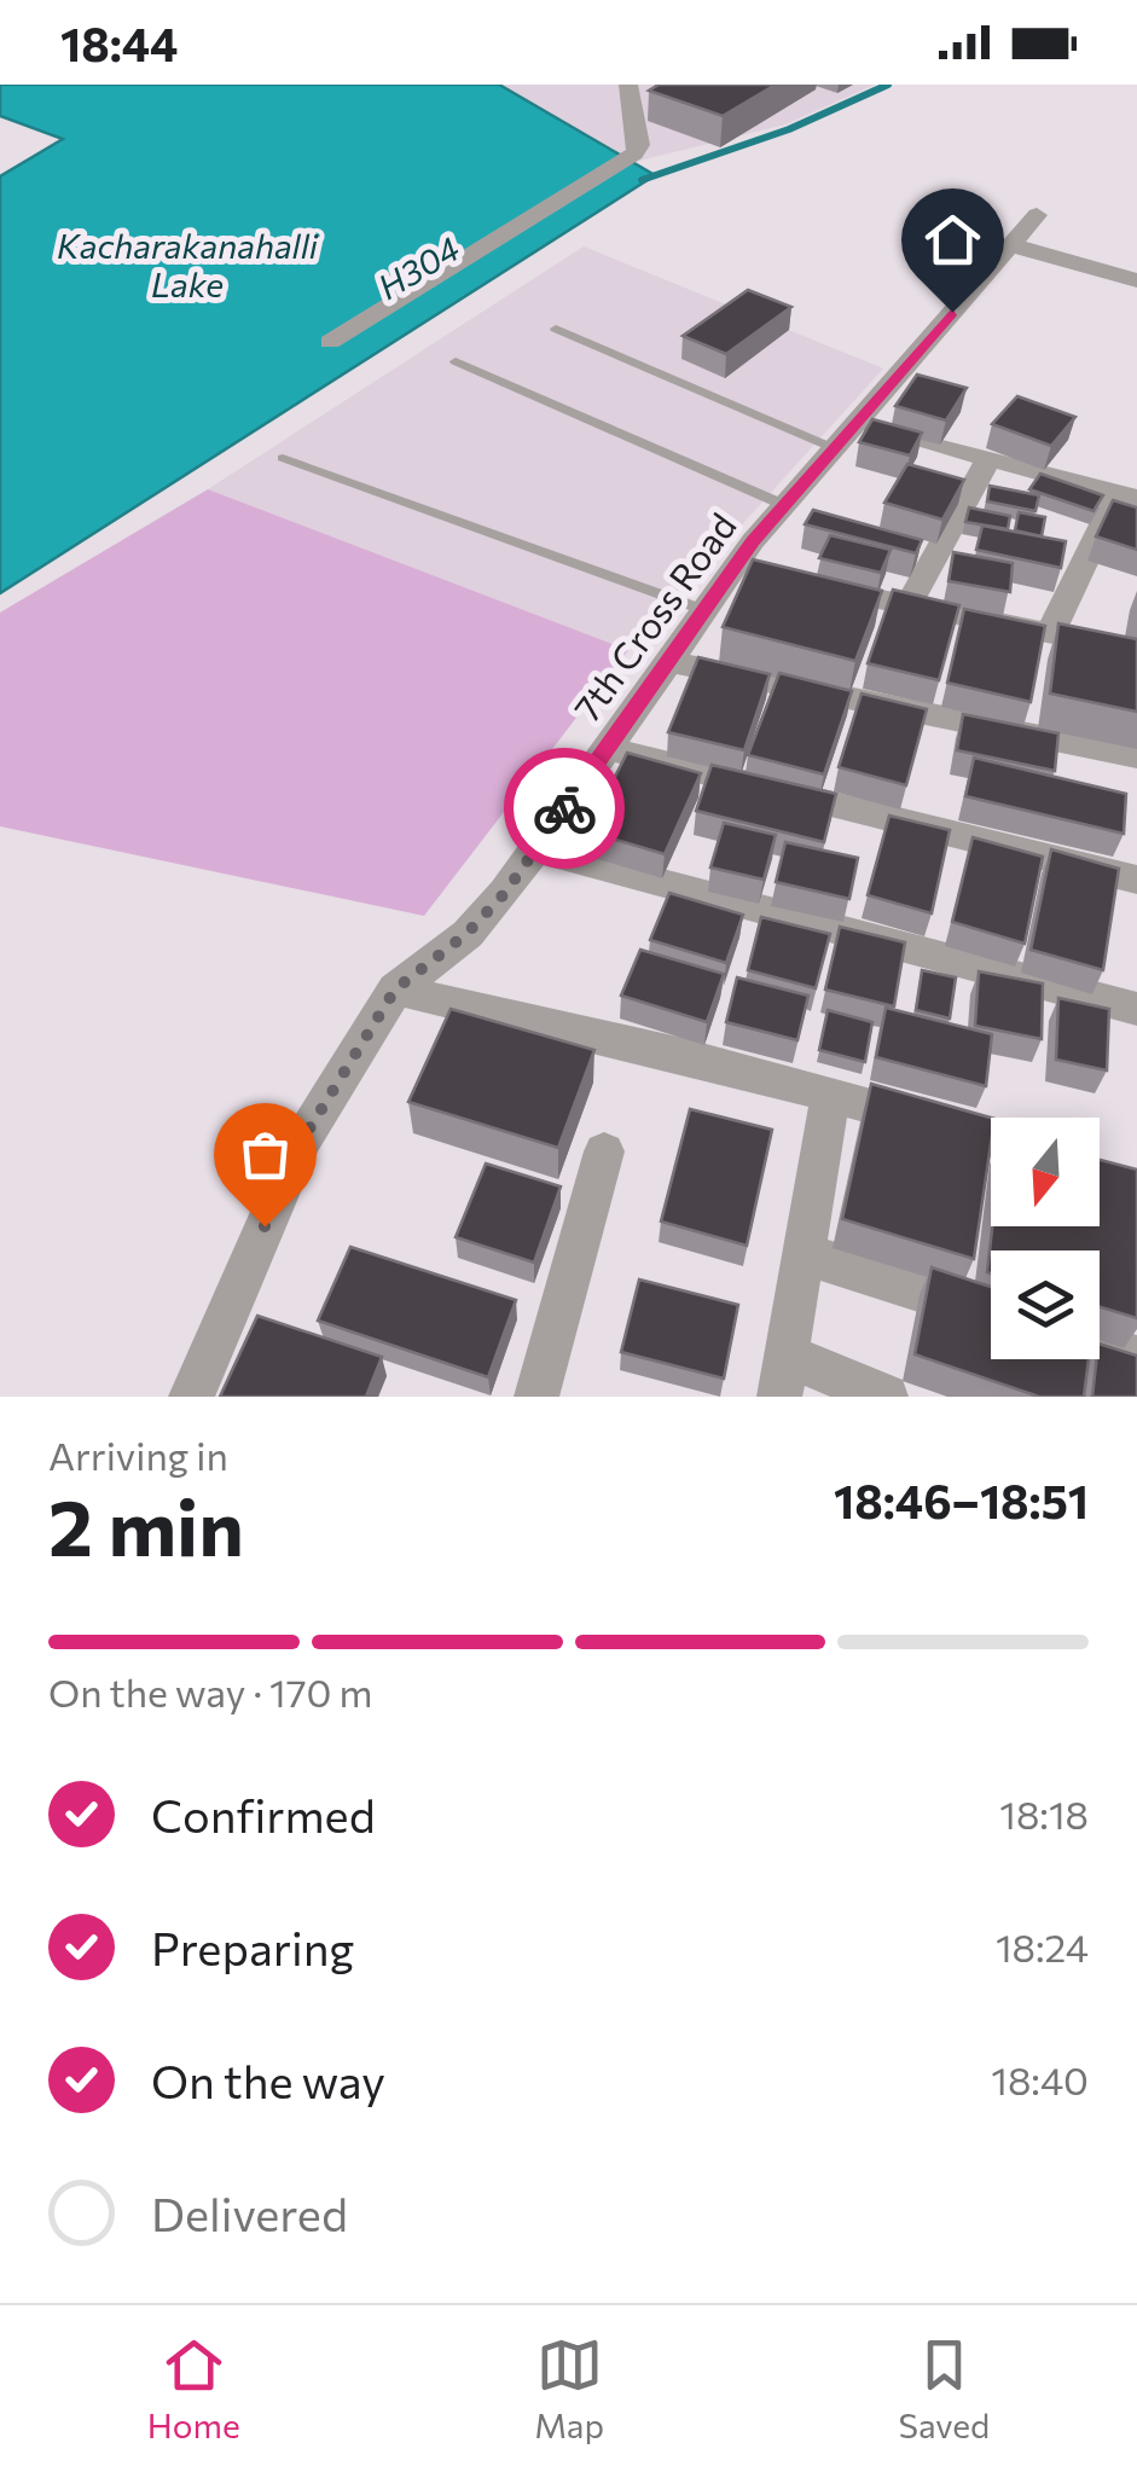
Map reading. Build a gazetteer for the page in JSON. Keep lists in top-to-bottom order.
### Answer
{
  "streets": {
    "street": ["7th Cross Road"]
  },
  "water": ["Kacharakanahalli Lake", "H304"],
  "north": "bottom",
  "page": {
    "status": "18:44",
    "heading": ["2 min", "Arriving in", "18:46–18:51"],
    "bar": "On the way · 170 m",
    "list": [
      ["Confirmed", "18:18"],
      ["Preparing", "18:24"],
      ["On the way", "18:40"],
      "Delivered"
    ],
    "tabs": ["Home", "Map", "Saved"]
  }
}
